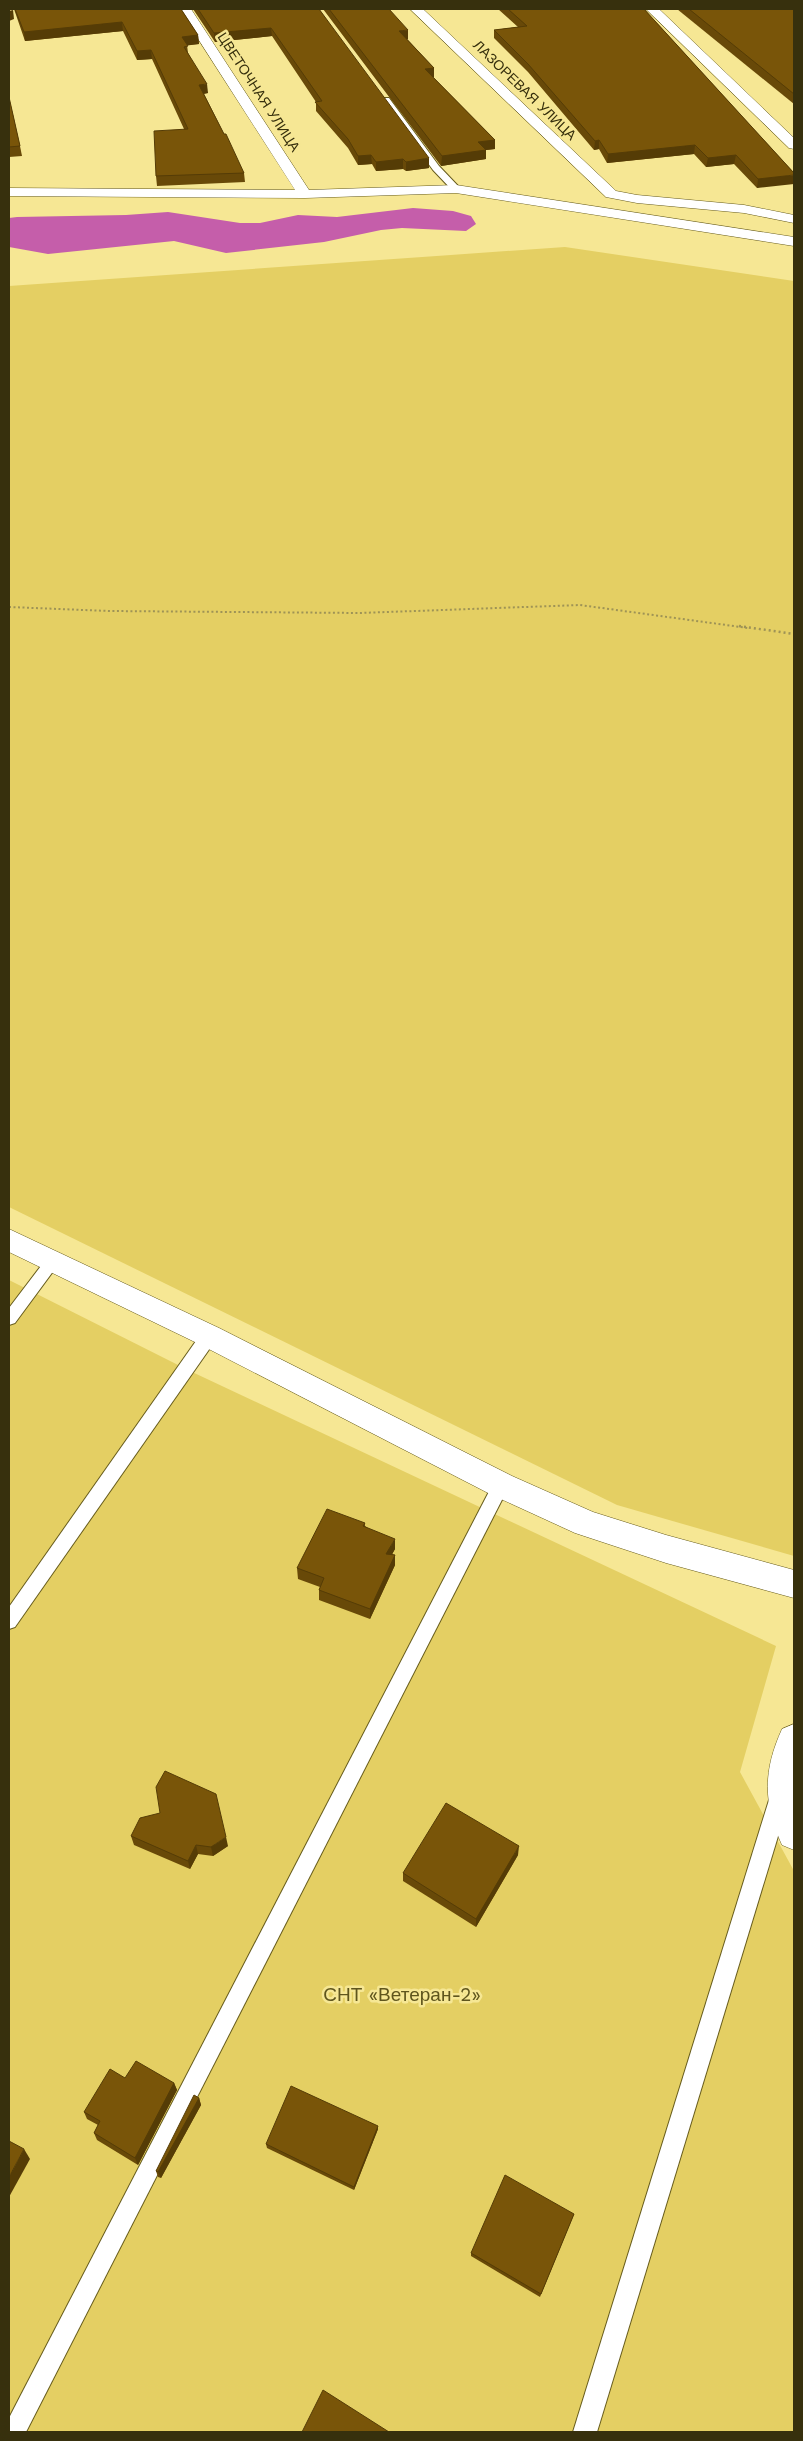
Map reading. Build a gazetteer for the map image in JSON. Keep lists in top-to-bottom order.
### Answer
{
  "streets": {
    "street": ["ЛАЗОРЕВАЯ УЛИЦА", "ЦВЕТОЧНАЯ УЛИЦА"]
  },
  "parks": ["СНТ «Ветеран-2»"]
}
